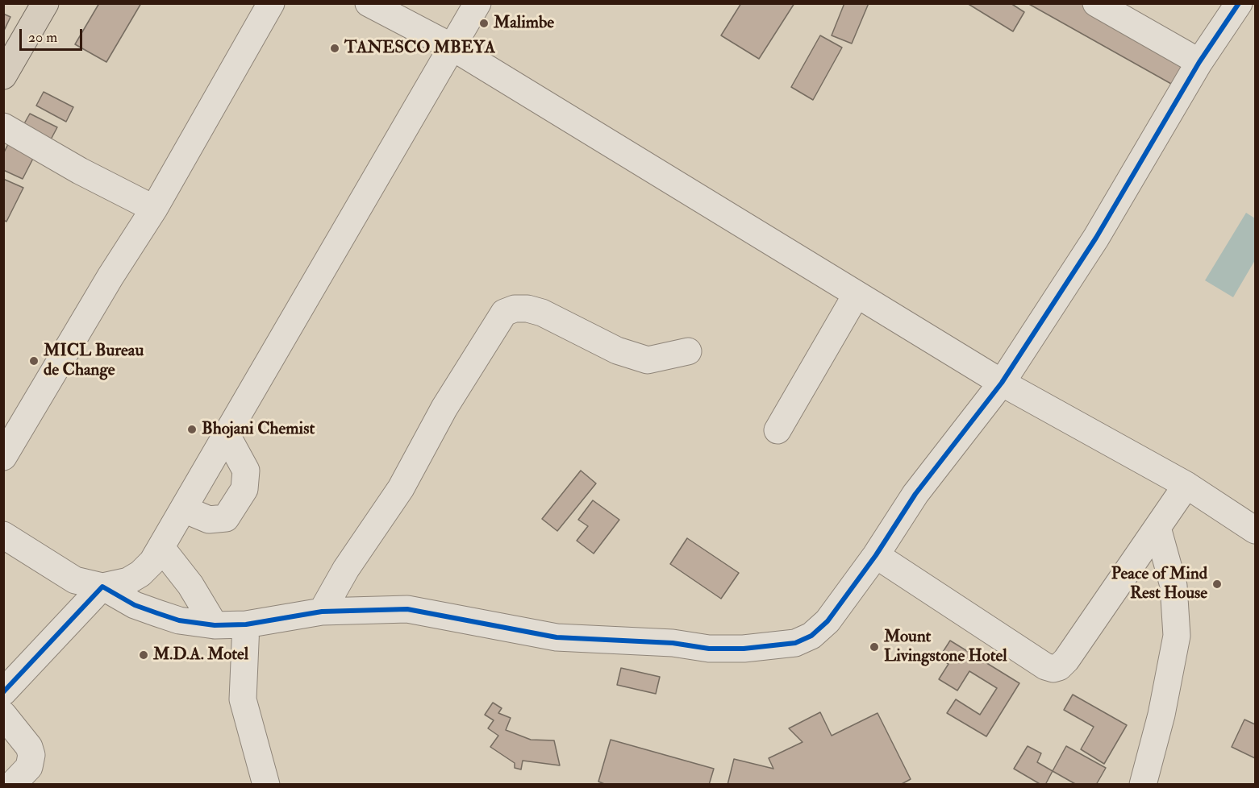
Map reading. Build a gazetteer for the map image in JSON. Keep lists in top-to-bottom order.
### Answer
{
  "places": [
    "Malimbe",
    "TANESCO MBEYA",
    "MICL Bureau de Change",
    "Bhojani Chemist",
    "Peace of Mind Rest House",
    "Mount Livingstone Hotel",
    "M.D.A. Motel"
  ],
  "scale_bar": "20 m"
}
